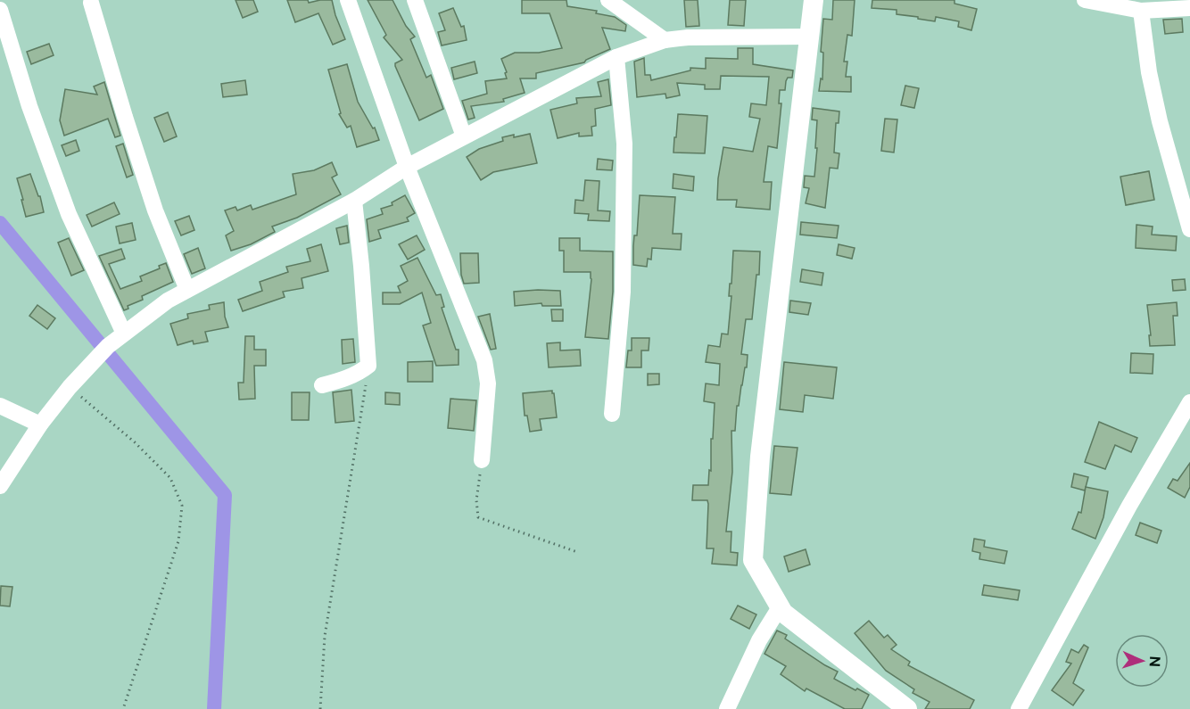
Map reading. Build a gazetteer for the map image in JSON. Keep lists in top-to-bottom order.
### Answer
{
  "north": "right"
}
